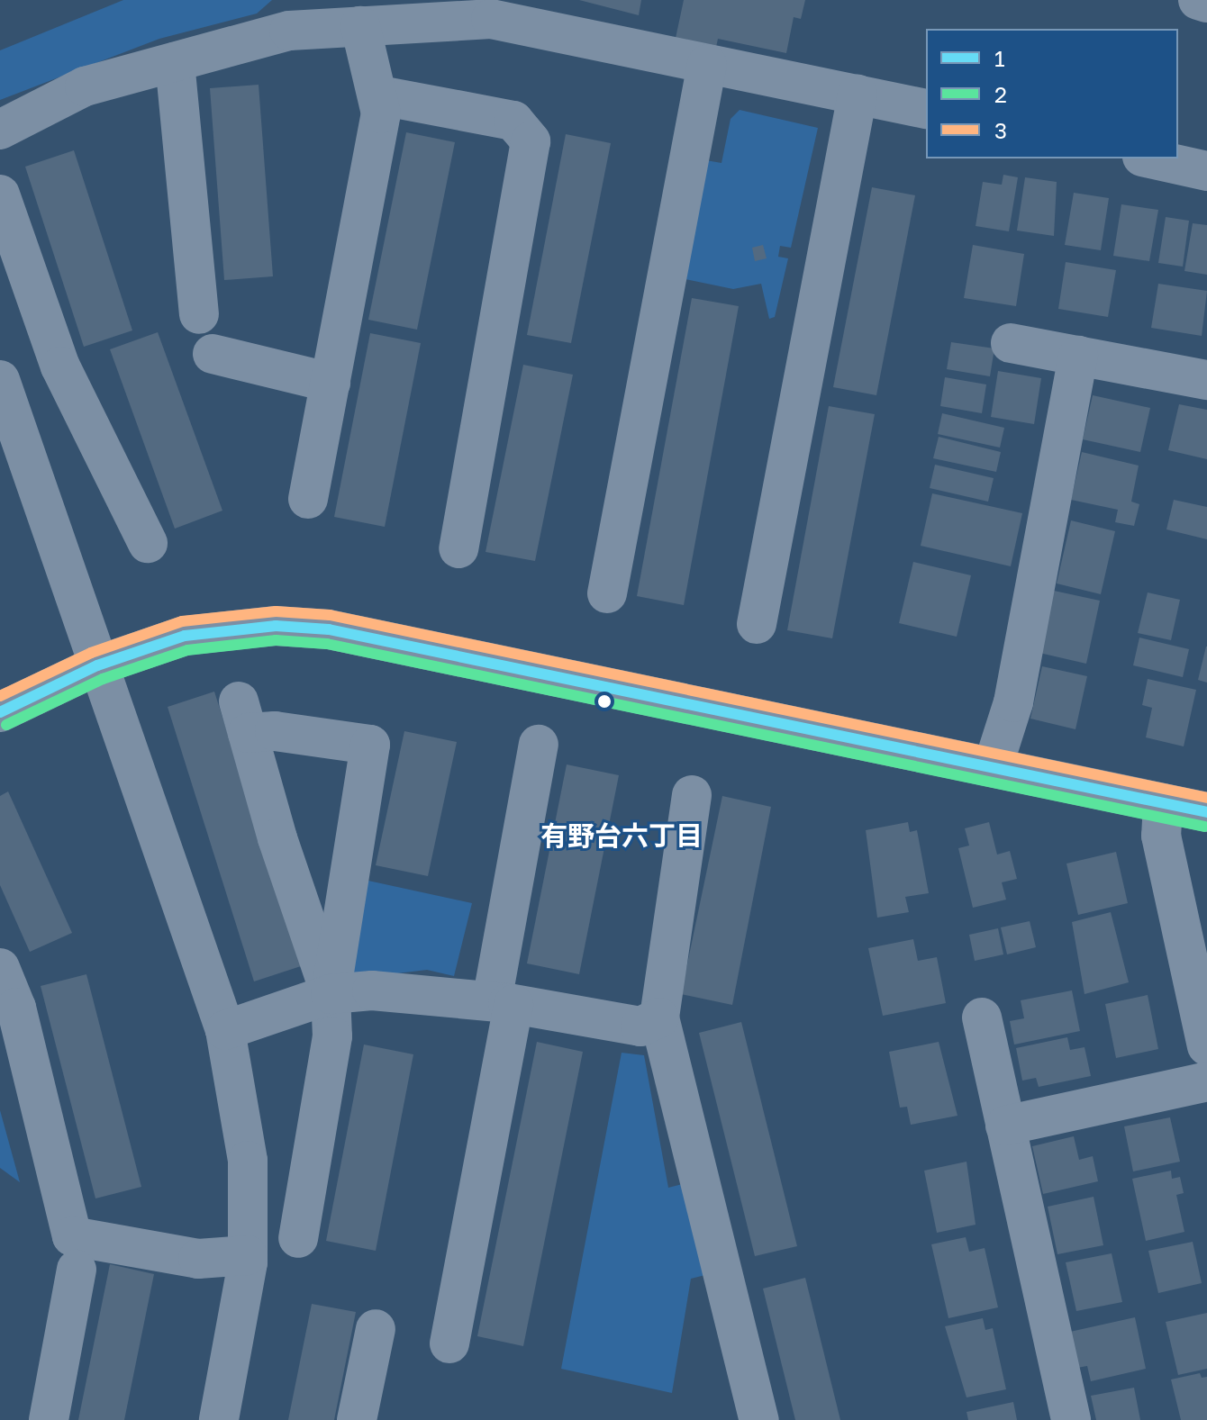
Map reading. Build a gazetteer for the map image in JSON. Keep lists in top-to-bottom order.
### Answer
{
  "districts": ["有野台六丁目"],
  "lines": ["transit line 3", "transit line 1", "transit line 2"],
  "legend": ["1", "2", "3"]
}
